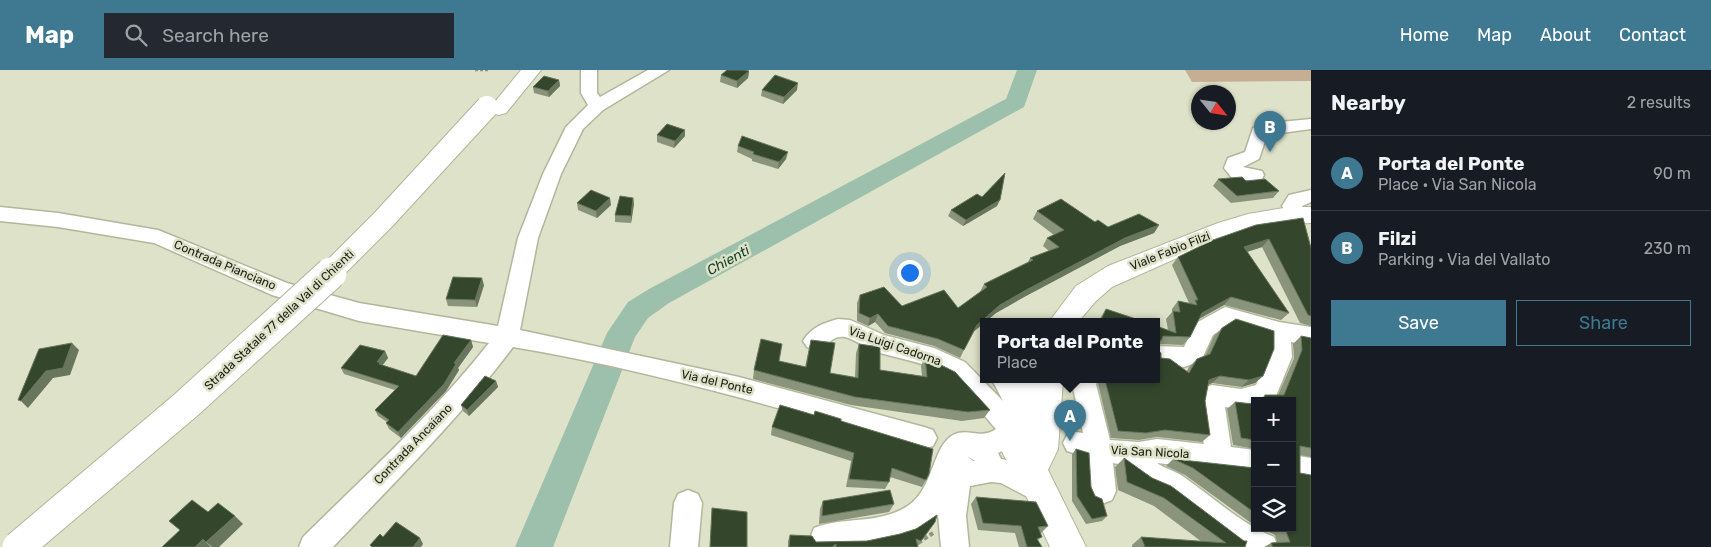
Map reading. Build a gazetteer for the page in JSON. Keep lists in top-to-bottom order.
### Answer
{
  "streets": {
    "main road": ["Viale Fabio Filzi", "Strada Statale 77 della Val di Chienti"],
    "street": [
      "Contrada Pianciano",
      "Via Luigi Cadorna",
      "Via del Ponte",
      "Contrada Ancaiano",
      "Via San Nicola"
    ]
  },
  "crossings": [
    ["Contrada Pianciano", "Via del Ponte"],
    ["Contrada Pianciano", "Contrada Ancaiano"],
    ["Via Luigi Cadorna", "Via del Ponte"],
    ["Via Luigi Cadorna", "Via San Nicola"],
    ["Via del Ponte", "Contrada Ancaiano"],
    ["Via del Ponte", "Via San Nicola"]
  ],
  "water": ["Chienti"],
  "north": "bottom right",
  "page": {
    "header": "Map",
    "search": "Search here",
    "nav": [
      "Home",
      "Map",
      "About",
      "Contact"
    ],
    "heading": ["Nearby", "2 results"],
    "pins": ["B", "A"],
    "list": [
      {
        "mark": "A",
        "name": "Porta del Ponte",
        "note": "Place · Via San Nicola",
        "value": "90 m"
      },
      {
        "mark": "B",
        "name": "Filzi",
        "note": "Parking · Via del Vallato",
        "value": "230 m"
      }
    ],
    "buttons": ["Save", "Share"],
    "popup": ["Porta del Ponte", "Place"],
    "map_buttons": ["+", "−"]
  }
}
